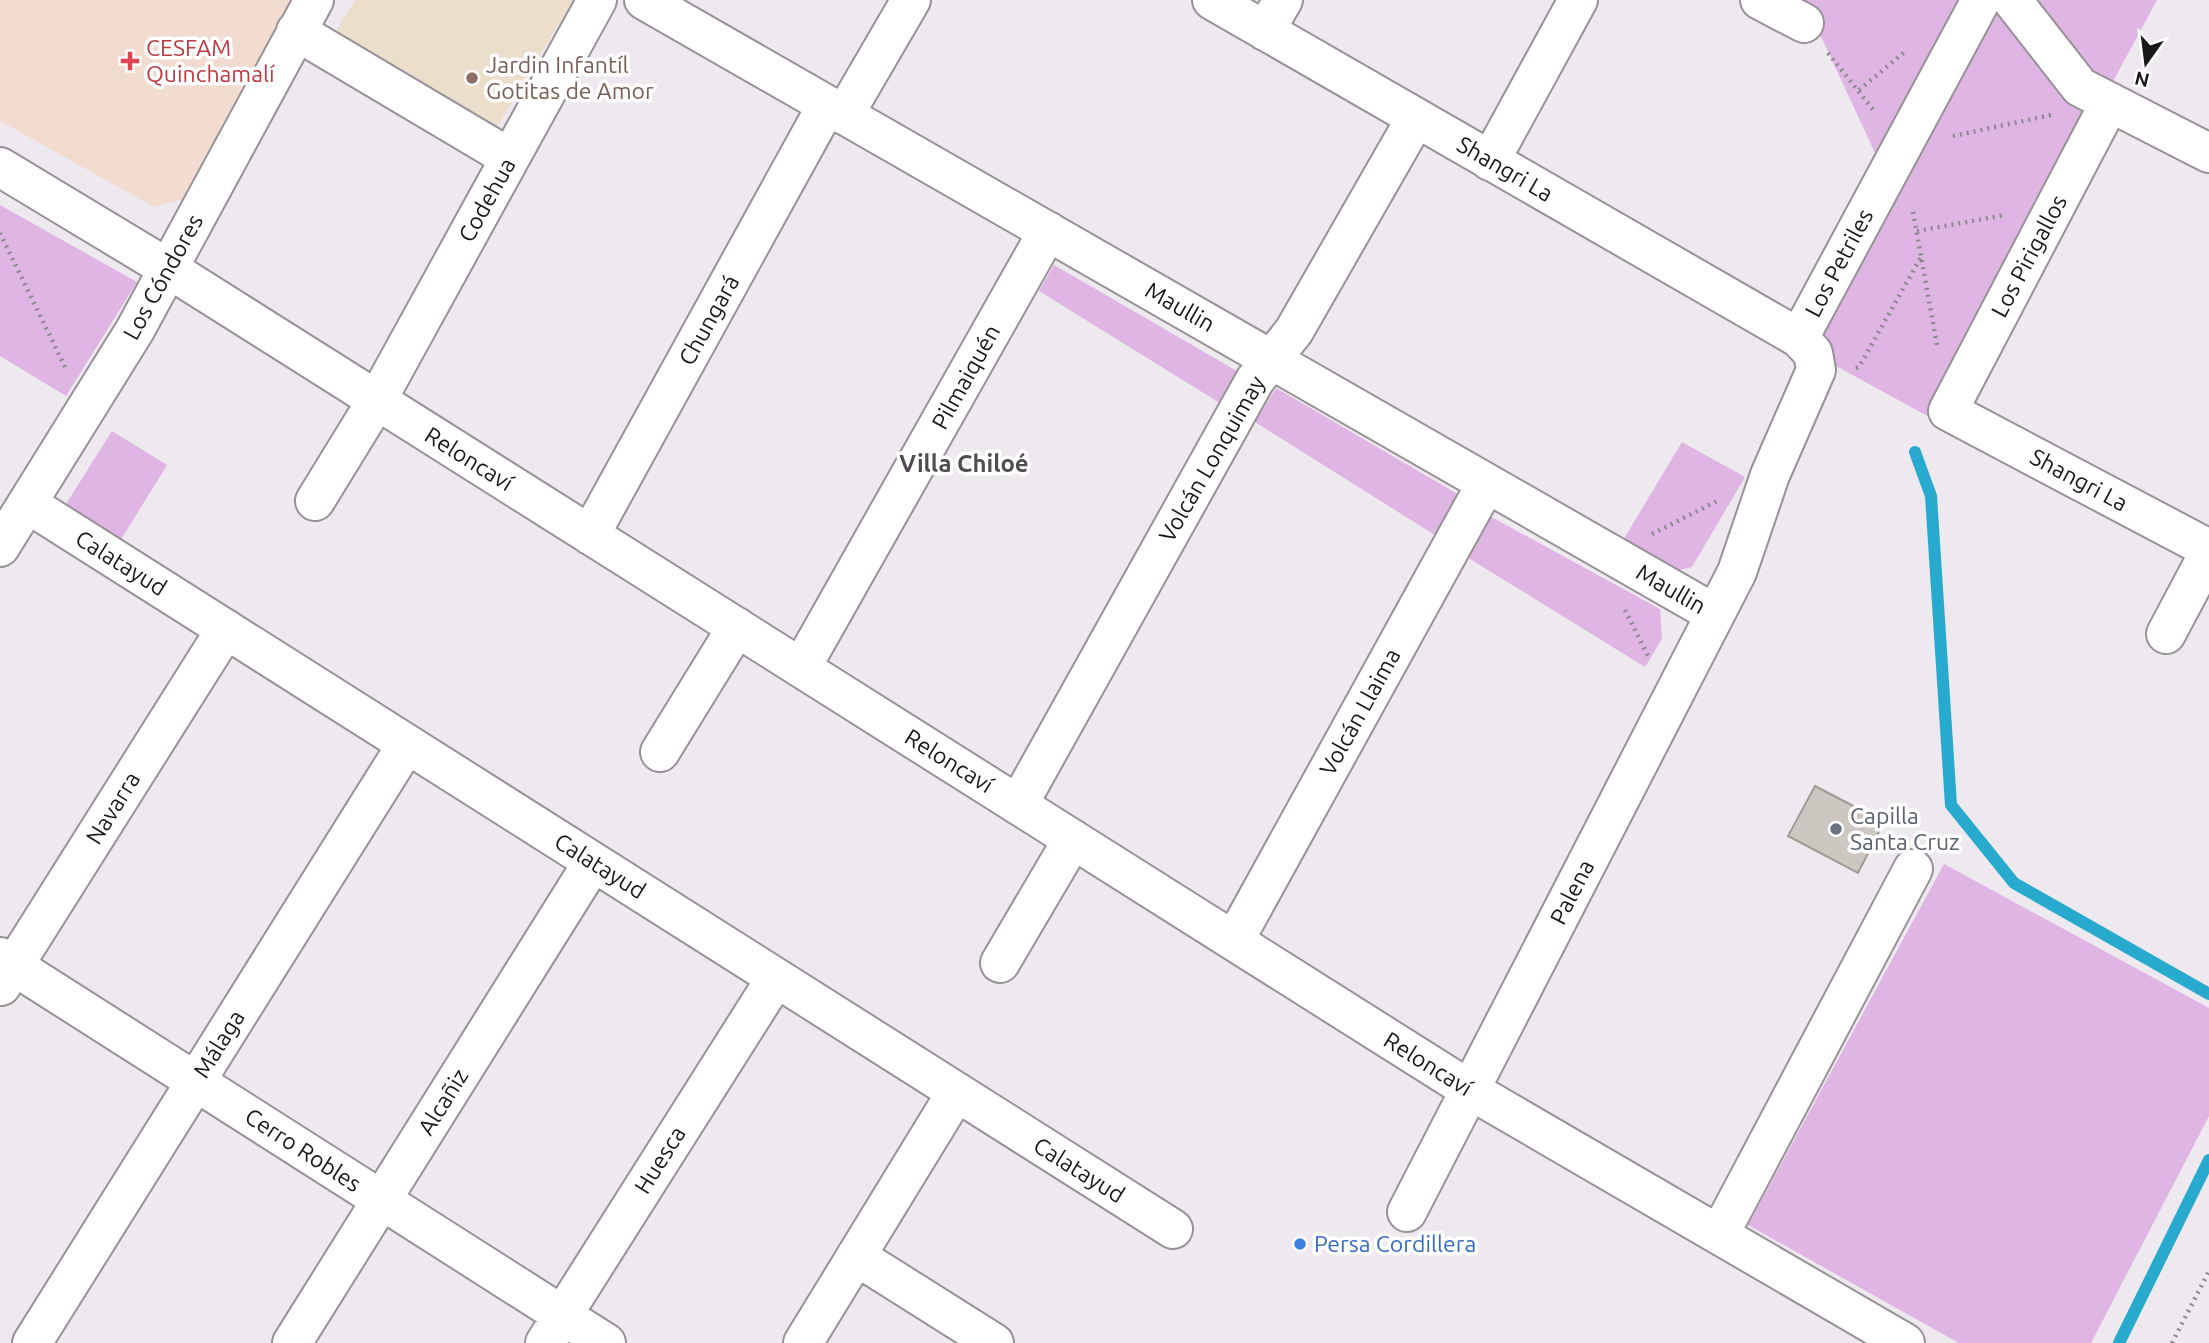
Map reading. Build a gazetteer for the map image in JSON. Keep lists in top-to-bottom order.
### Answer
{
  "streets": {
    "street": [
      "Shangri La",
      "Codehua",
      "Los Pirigallos",
      "Los Petriles",
      "Los Cóndores",
      "Maullin",
      "Chungará",
      "Pilmaiquén",
      "Reloncaví",
      "Volcán Lonquimay",
      "Calatayud",
      "Volcán Llaima",
      "Navarra",
      "Palena",
      "Málaga",
      "Alcañiz",
      "Cerro Robles",
      "Huesca"
    ]
  },
  "crossings": [
    ["Shangri La", "Los Pirigallos"],
    ["Shangri La", "Los Petriles"],
    ["Shangri La", "Volcán Lonquimay"],
    ["Codehua", "Reloncaví"],
    ["Los Petriles", "Palena"],
    ["Los Cóndores", "Reloncaví"],
    ["Los Cóndores", "Calatayud"],
    ["Maullin", "Chungará"],
    ["Maullin", "Pilmaiquén"],
    ["Maullin", "Volcán Lonquimay"],
    ["Maullin", "Volcán Llaima"],
    ["Maullin", "Palena"],
    ["Chungará", "Reloncaví"],
    ["Pilmaiquén", "Reloncaví"],
    ["Reloncaví", "Volcán Lonquimay"],
    ["Reloncaví", "Volcán Llaima"],
    ["Reloncaví", "Palena"],
    ["Calatayud", "Navarra"],
    ["Calatayud", "Málaga"],
    ["Calatayud", "Alcañiz"],
    ["Calatayud", "Huesca"],
    ["Navarra", "Cerro Robles"],
    ["Málaga", "Cerro Robles"],
    ["Alcañiz", "Cerro Robles"],
    ["Cerro Robles", "Huesca"]
  ],
  "districts": ["Villa Chiloé"],
  "places": {
    "health": ["CESFAM Quinchamalí"],
    "other": ["Jardin Infantíl Gotitas de Amor", "Capilla Santa Cruz", "Persa Cordillera"]
  },
  "north": "bottom"
}
